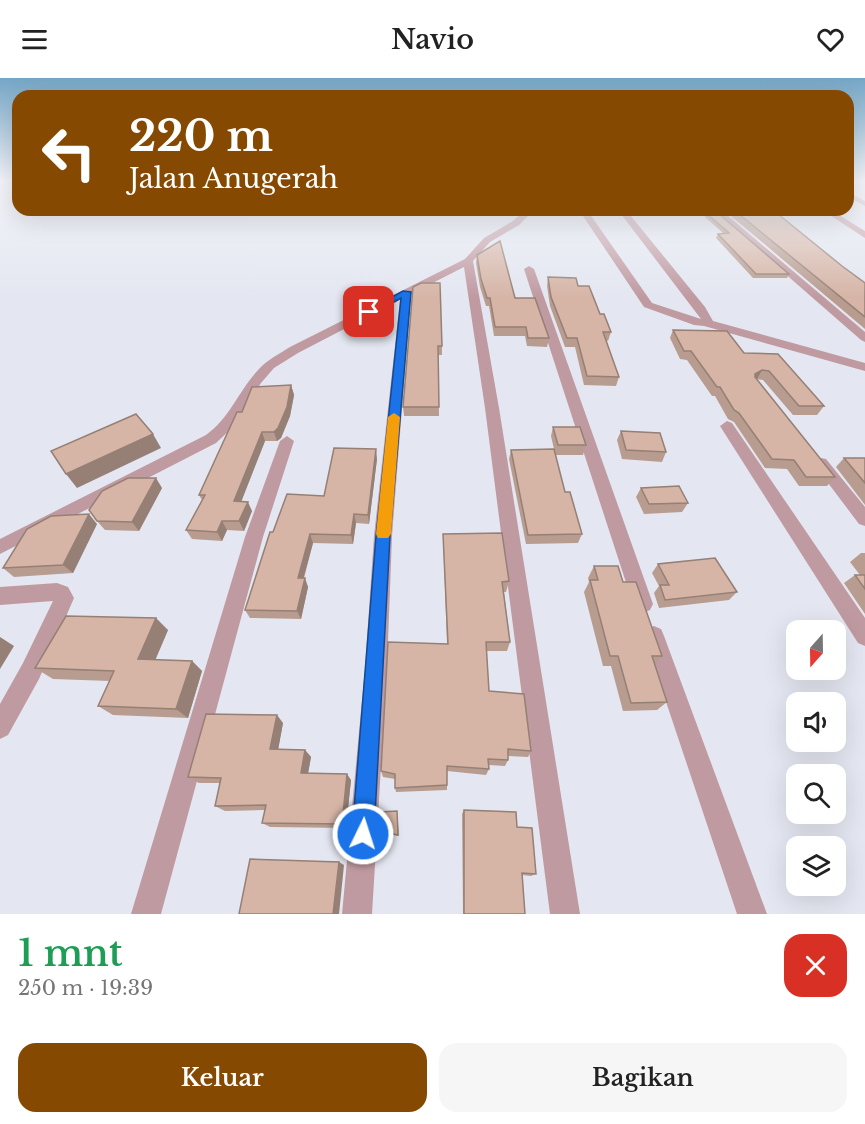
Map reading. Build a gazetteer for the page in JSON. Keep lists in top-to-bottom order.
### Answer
{
  "north": "bottom",
  "page": {
    "header": "Navio",
    "turn": ["220 m", "Jalan Anugerah"],
    "heading": ["1 mnt", "250 m · 19:39"],
    "buttons": ["Keluar", "Bagikan"]
  }
}
